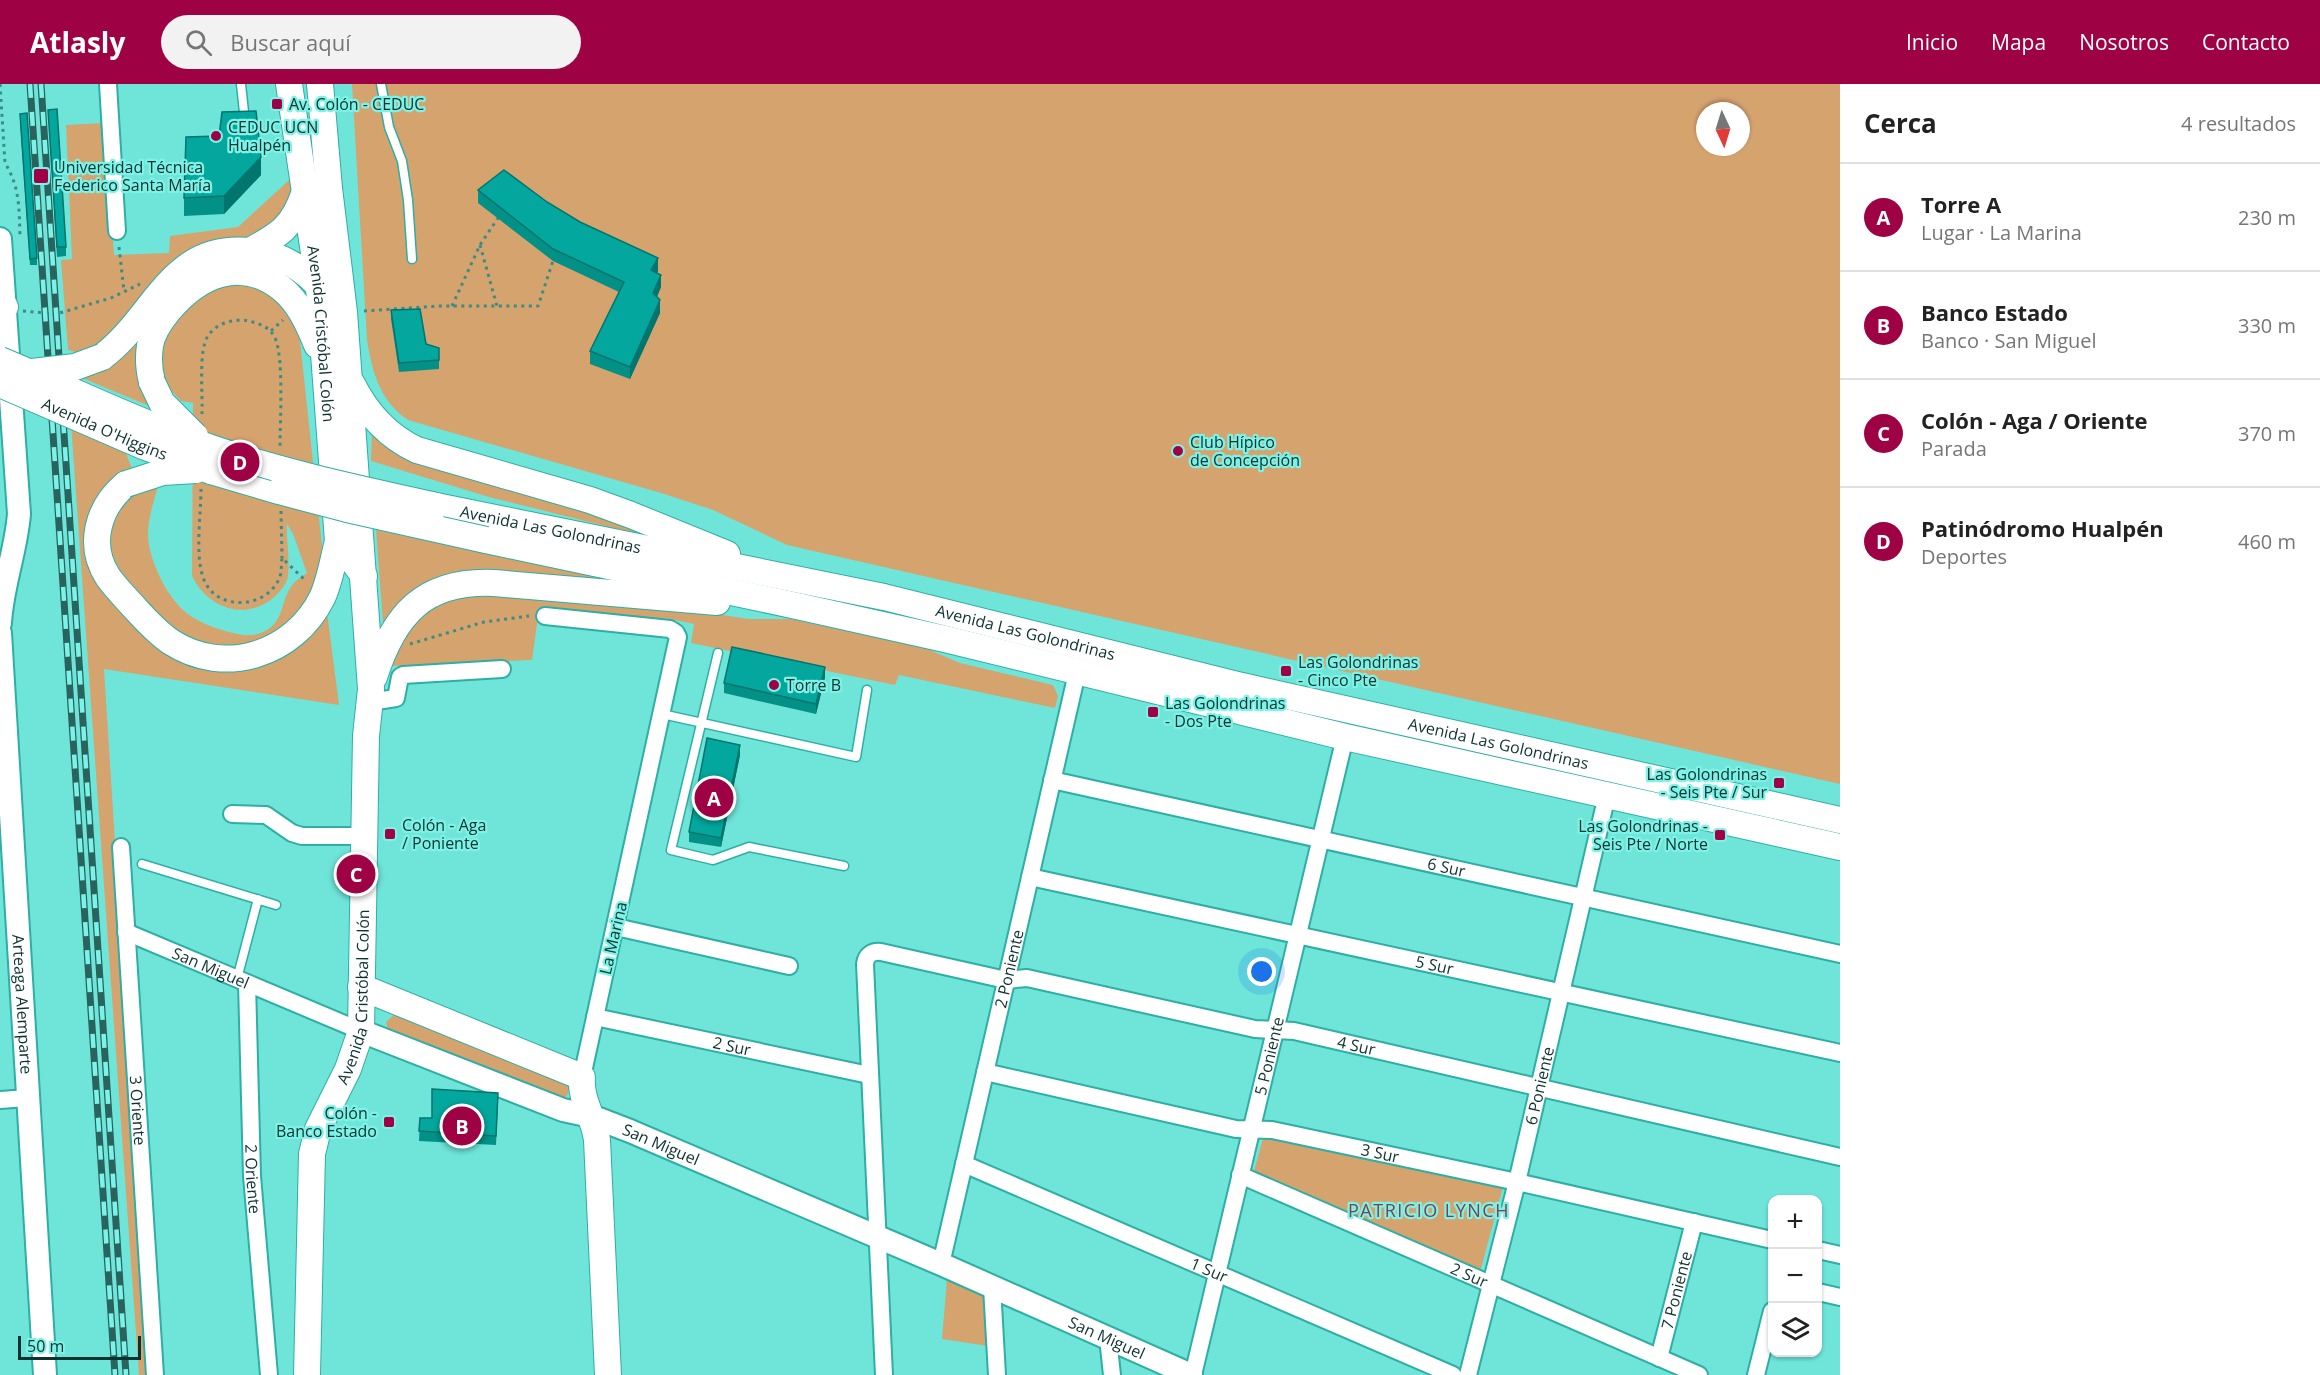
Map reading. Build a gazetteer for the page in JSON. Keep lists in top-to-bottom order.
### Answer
{
  "streets": {
    "main road": [
      "Avenida Cristóbal Colón",
      "Avenida O'Higgins",
      "Avenida Las Golondrinas",
      "La Marina",
      "San Miguel",
      "Arteaga Alemparte"
    ],
    "street": [
      "6 Sur",
      "5 Sur",
      "2 Poniente",
      "4 Sur",
      "2 Sur",
      "5 Poniente",
      "6 Poniente",
      "3 Oriente",
      "3 Sur",
      "2 Oriente",
      "1 Sur",
      "7 Poniente"
    ]
  },
  "crossings": [
    ["Avenida Cristóbal Colón", "San Miguel"],
    ["Avenida O'Higgins", "Avenida Las Golondrinas"],
    ["Avenida Las Golondrinas", "2 Poniente"],
    ["Avenida Las Golondrinas", "5 Poniente"],
    ["Avenida Las Golondrinas", "6 Poniente"],
    ["6 Sur", "2 Poniente"],
    ["6 Sur", "5 Poniente"],
    ["6 Sur", "6 Poniente"],
    ["La Marina", "San Miguel"],
    ["La Marina", "2 Sur"],
    ["5 Sur", "2 Poniente"],
    ["5 Sur", "5 Poniente"],
    ["5 Sur", "6 Poniente"],
    ["San Miguel", "2 Poniente"],
    ["San Miguel", "5 Poniente"],
    ["San Miguel", "3 Oriente"],
    ["San Miguel", "2 Oriente"],
    ["2 Poniente", "4 Sur"],
    ["2 Poniente", "3 Sur"],
    ["2 Poniente", "1 Sur"],
    ["4 Sur", "2 Sur"],
    ["4 Sur", "5 Poniente"],
    ["4 Sur", "6 Poniente"],
    ["2 Sur", "5 Poniente"],
    ["2 Sur", "6 Poniente"],
    ["2 Sur", "7 Poniente"],
    ["5 Poniente", "3 Sur"],
    ["5 Poniente", "1 Sur"],
    ["6 Poniente", "3 Sur"],
    ["3 Sur", "7 Poniente"]
  ],
  "districts": ["PATRICIO LYNCH"],
  "places": {
    "transit": [
      "Av. Colón - CEDUC",
      "Universidad Técnica Federico Santa María",
      "Las Golondrinas - Cinco Pte",
      "Las Golondrinas - Dos Pte",
      "Las Golondrinas - Seis Pte / Sur",
      "Colón - Aga / Poniente",
      "Las Golondrinas - Seis Pte / Norte",
      "Colón - Banco Estado"
    ],
    "other": ["CEDUC UCN Hualpén", "Club Hípico de Concepción", "Torre B"]
  },
  "scale_bar": "50 m",
  "north": "bottom",
  "page": {
    "header": "Atlasly",
    "search": "Buscar aquí",
    "nav": [
      "Inicio",
      "Mapa",
      "Nosotros",
      "Contacto"
    ],
    "heading": ["Cerca", "4 resultados"],
    "list": [
      {
        "mark": "A",
        "name": "Torre A",
        "note": "Lugar · La Marina",
        "value": "230 m"
      },
      {
        "mark": "B",
        "name": "Banco Estado",
        "note": "Banco · San Miguel",
        "value": "330 m"
      },
      {
        "mark": "C",
        "name": "Colón - Aga / Oriente",
        "note": "Parada",
        "value": "370 m"
      },
      {
        "mark": "D",
        "name": "Patinódromo Hualpén",
        "note": "Deportes",
        "value": "460 m"
      }
    ],
    "pins": [
      "D",
      "A",
      "C",
      "B"
    ],
    "map_buttons": ["+", "−"],
    "scale": "50 m"
  }
}
